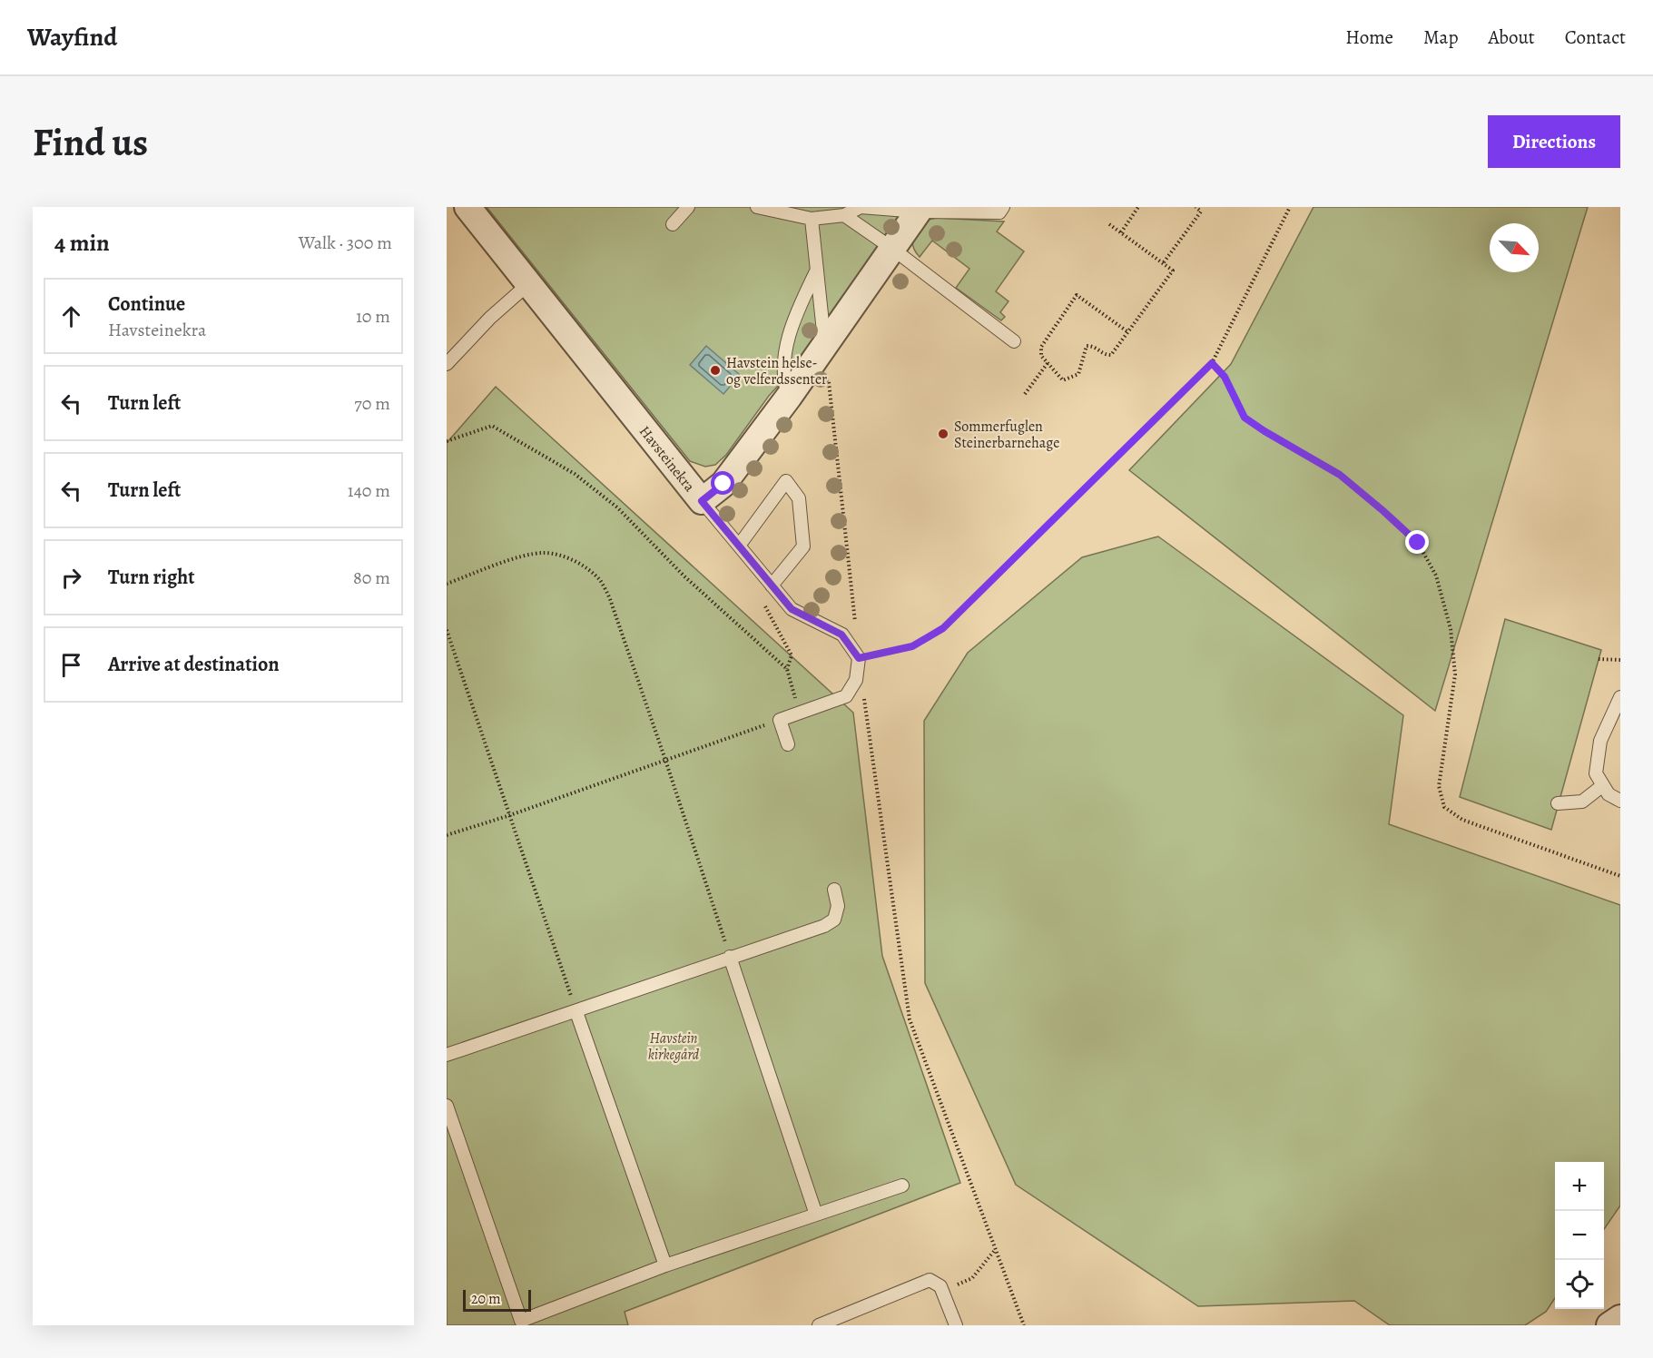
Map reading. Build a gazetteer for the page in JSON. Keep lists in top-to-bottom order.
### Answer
{
  "streets": {
    "street": ["Havsteinekra"]
  },
  "parks": ["Havstein kirkegård"],
  "places": ["Havstein helse- og velferdssenter", "Sommerfuglen Steinerbarnehage"],
  "scale_bar": "20 m",
  "north": "bottom right",
  "page": {
    "header": "Wayfind",
    "nav": [
      "Home",
      "Map",
      "About",
      "Contact"
    ],
    "buttons": "Directions",
    "title": "Find us",
    "heading": ["4 min", "Walk · 300 m"],
    "list": [
      ["Continue", "Havsteinekra", "10 m"],
      ["Turn left", "70 m"],
      ["Turn left", "140 m"],
      ["Turn right", "80 m"],
      "Arrive at destination"
    ],
    "map_buttons": ["+", "−"],
    "scale": "20 m"
  }
}
